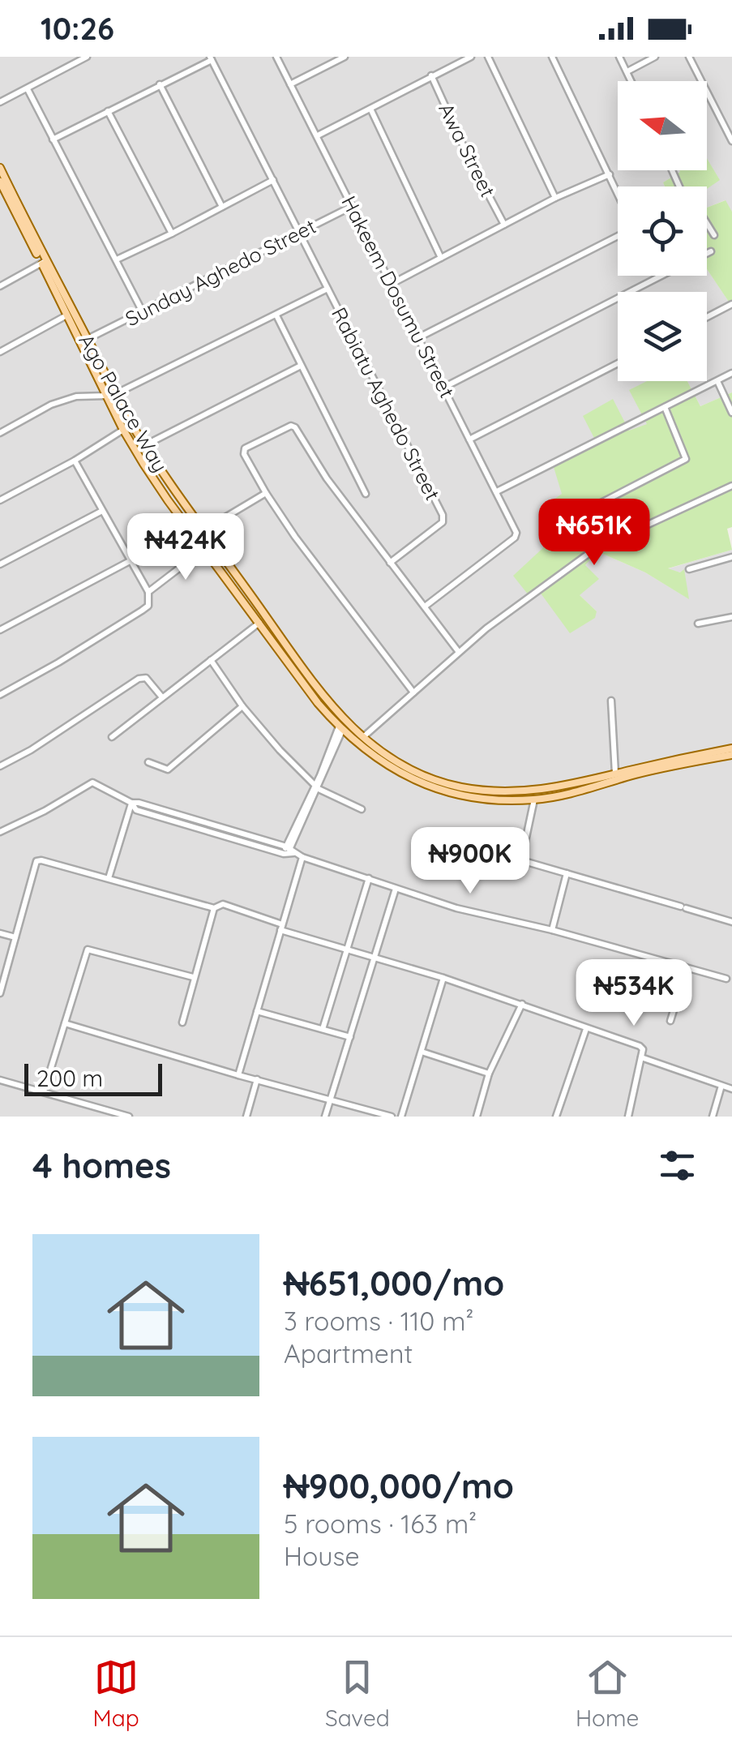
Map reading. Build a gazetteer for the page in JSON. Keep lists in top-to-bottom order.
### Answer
{
  "streets": {
    "main road": ["Ago Palace Way"],
    "street": [
      "Awa Street",
      "Sunday Aghedo Street",
      "Hakeem Dosumu Street",
      "Rabiatu Aghedo Street"
    ]
  },
  "crossings": [
    ["Sunday Aghedo Street", "Hakeem Dosumu Street"],
    ["Sunday Aghedo Street", "Ago Palace Way"],
    ["Sunday Aghedo Street", "Rabiatu Aghedo Street"]
  ],
  "scale_bar": "200 m",
  "north": "left",
  "page": {
    "status": "10:26",
    "price": [
      "₦651K",
      "₦424K",
      "₦900K",
      "₦534K"
    ],
    "scale": "200 m",
    "heading": "4 homes",
    "list": [
      {
        "name": "₦651,000/mo",
        "note": "3 rooms · 110 m² · Apartment"
      },
      {
        "name": "₦900,000/mo",
        "note": "5 rooms · 163 m² · House"
      }
    ],
    "tabs": ["Map", "Saved", "Home"]
  }
}
